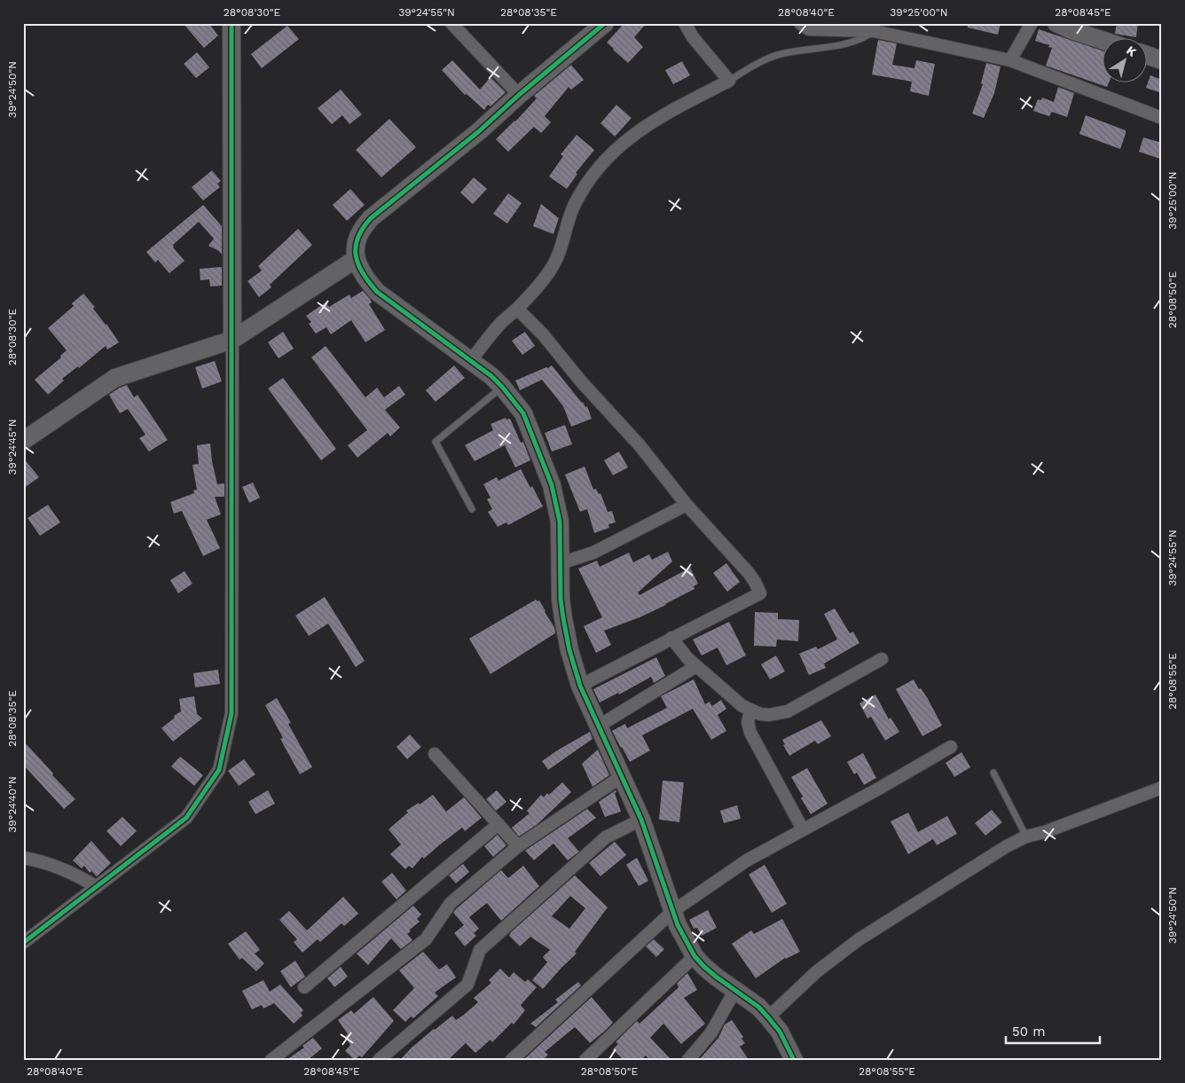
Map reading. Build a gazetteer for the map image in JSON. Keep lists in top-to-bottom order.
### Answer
{
  "scale_bar": "50 m",
  "north": "top right",
  "coordinates": [
    "28°08'30\"E",
    "39°24'55\"N",
    "28°08'35\"E",
    "28°08'40\"E",
    "39°25'00\"N",
    "28°08'45\"E",
    "39°24'50\"N",
    "28°08'50\"E",
    "39°24'45\"N",
    "28°08'55\"E",
    "39°24'40\"N"
  ]
}
